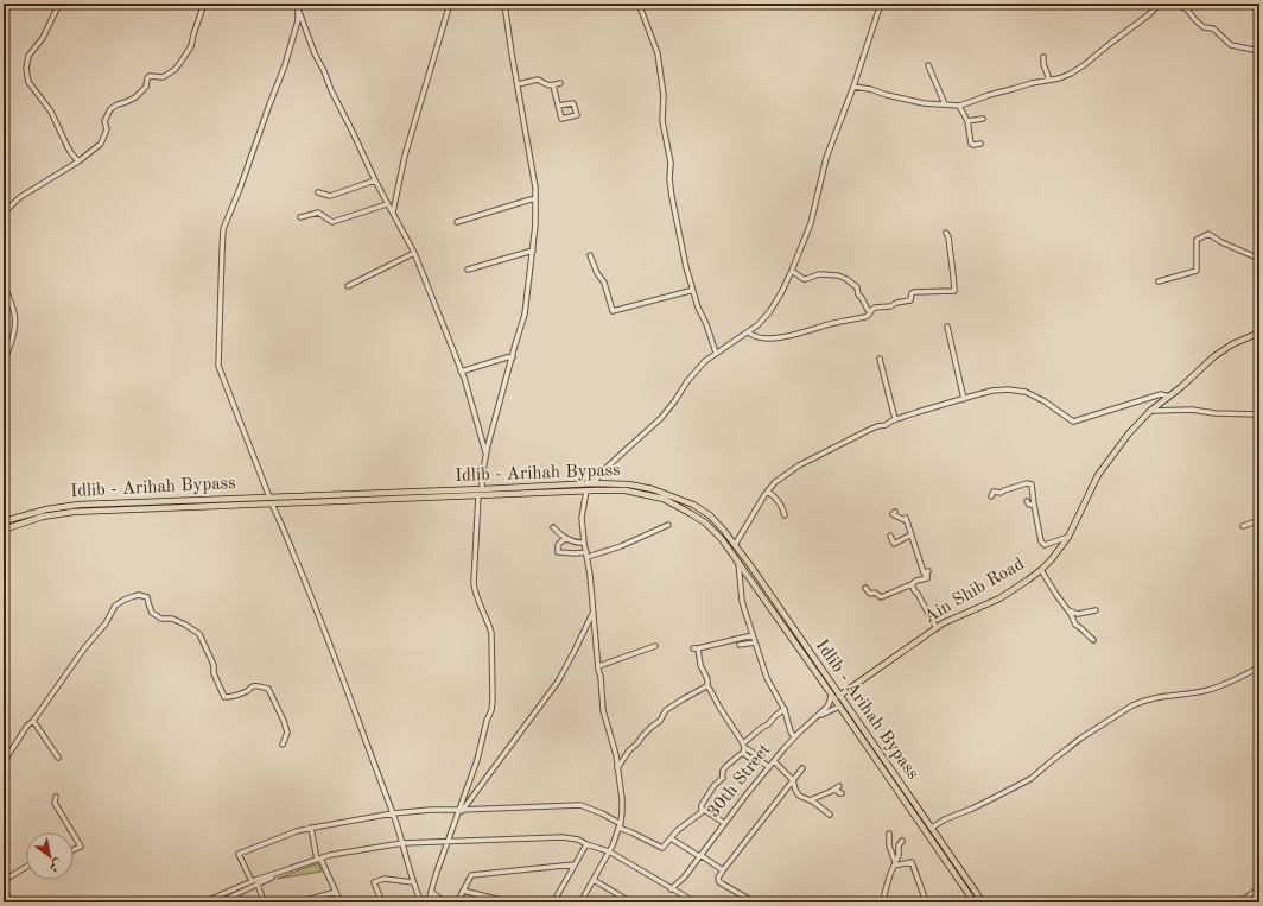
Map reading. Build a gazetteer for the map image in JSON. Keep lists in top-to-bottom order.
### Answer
{
  "streets": {
    "main road": ["Idlib - Arihah Bypass", "Ain Shib Road"],
    "street": ["30th Street"]
  },
  "crossings": [
    ["Idlib - Arihah Bypass", "Ain Shib Road"],
    ["Idlib - Arihah Bypass", "30th Street"]
  ],
  "north": "bottom right"
}
